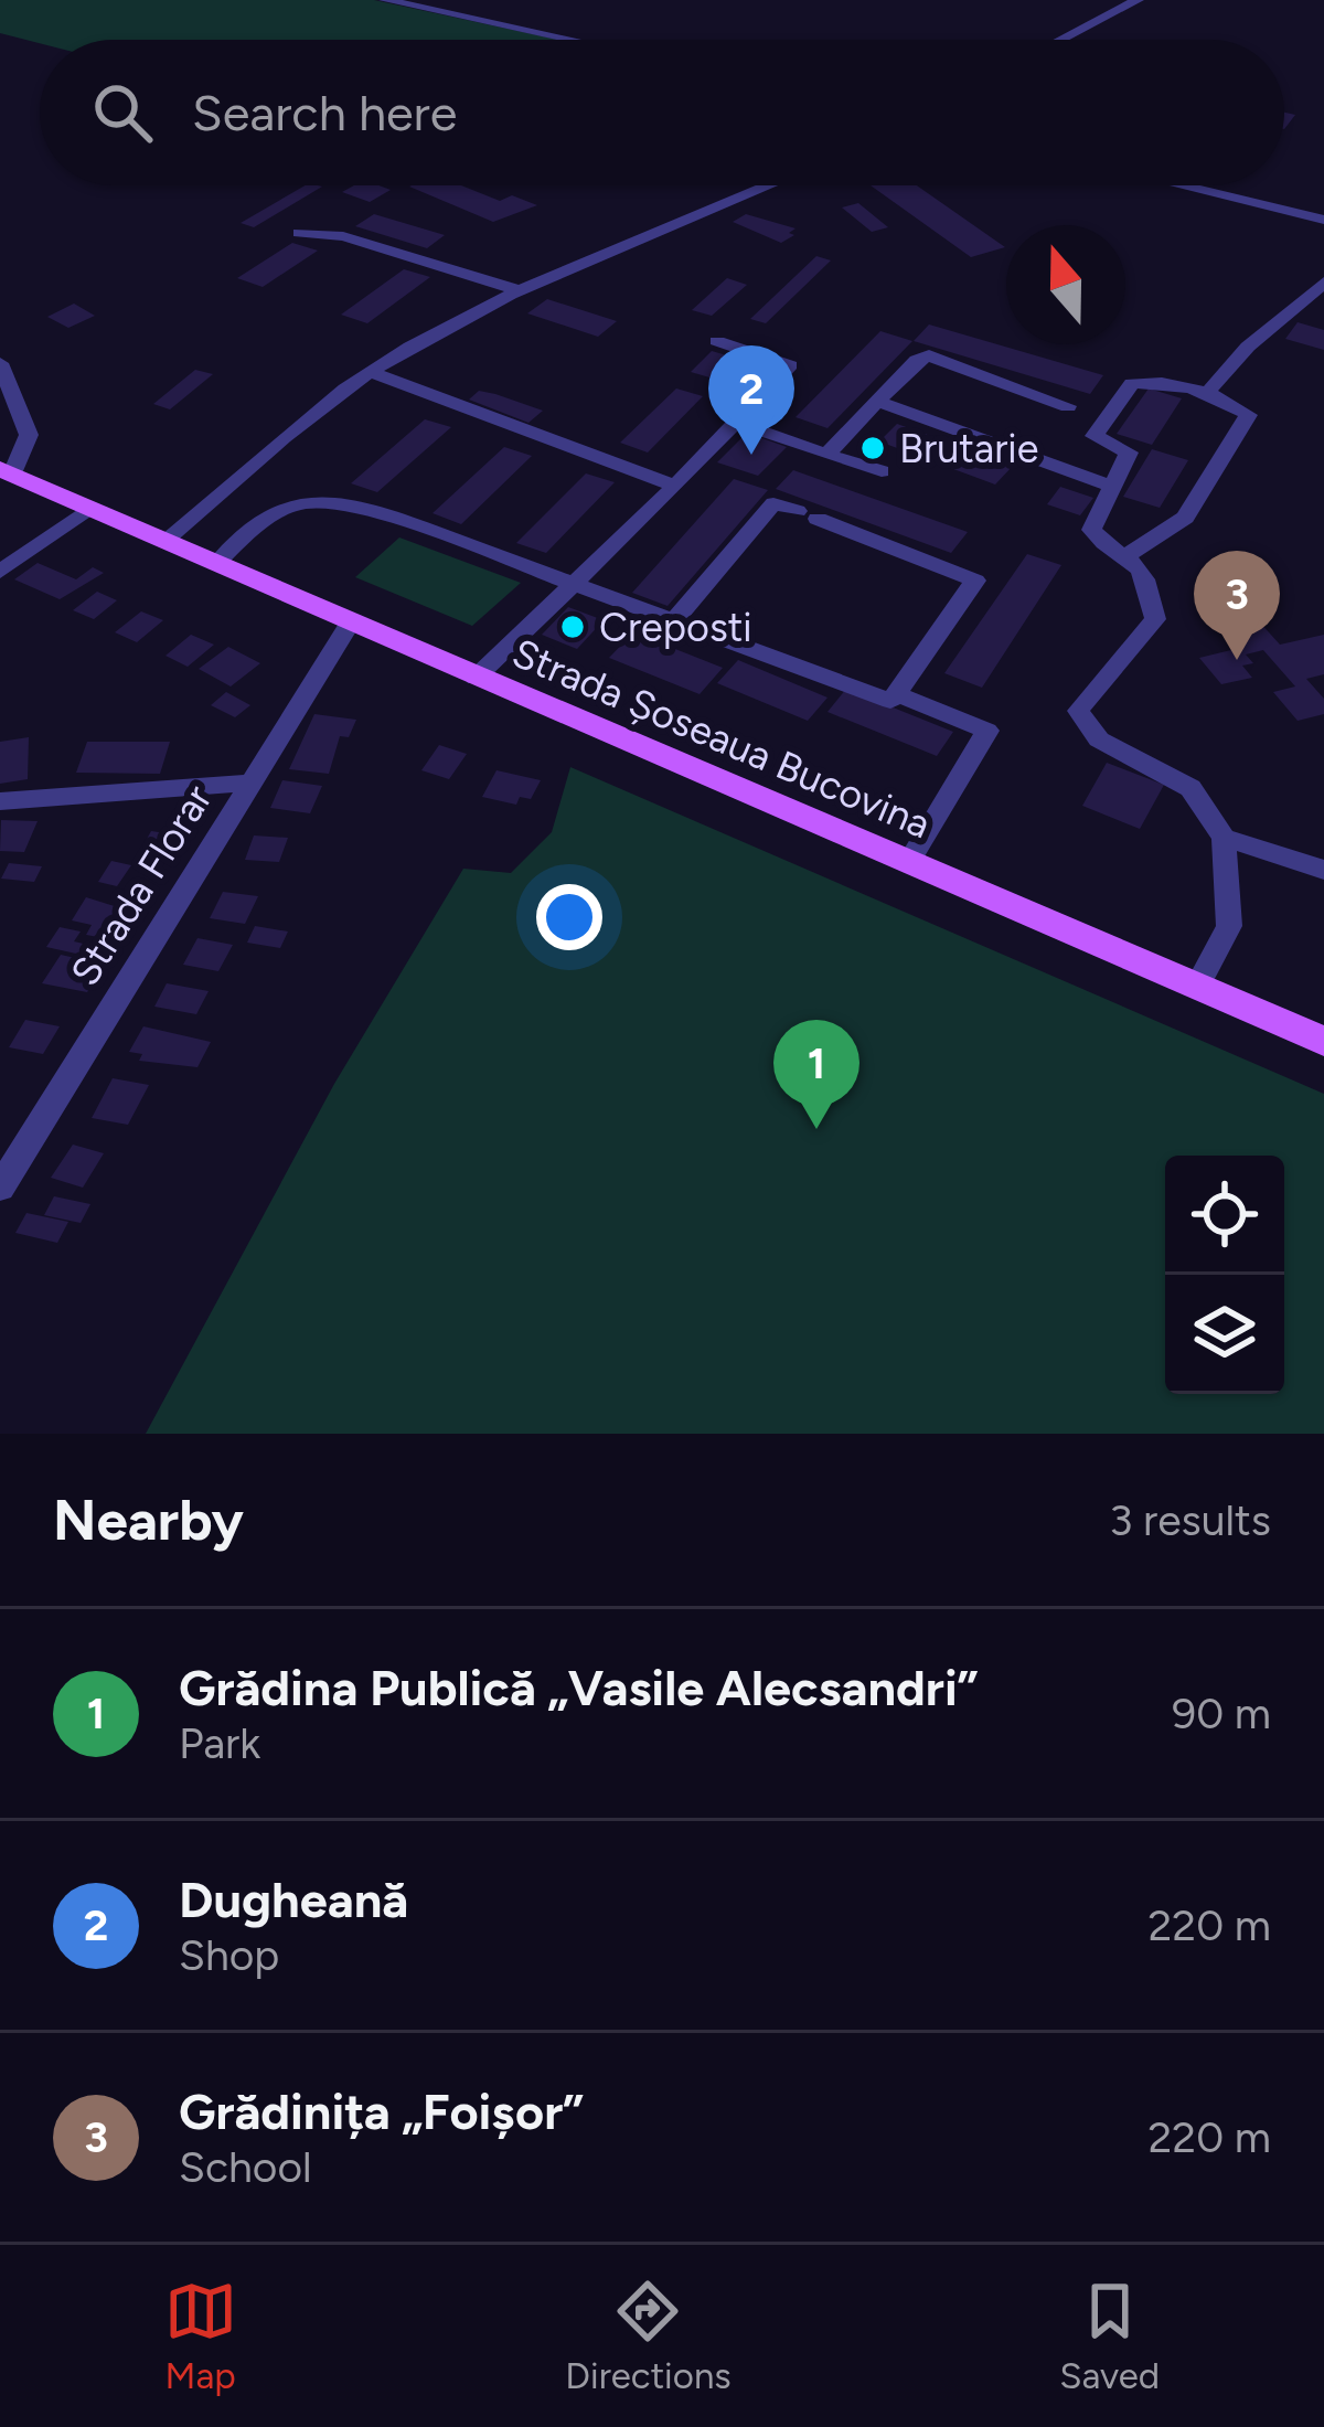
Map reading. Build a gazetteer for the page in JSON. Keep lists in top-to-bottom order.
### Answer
{
  "streets": {
    "main road": ["Strada Șoseaua Bucovina"],
    "street": ["Strada Florar"]
  },
  "crossings": [
    ["Strada Șoseaua Bucovina", "Strada Florar"]
  ],
  "places": ["Brutarie", "Creposti"],
  "north": "top",
  "page": {
    "search": "Search here",
    "pins": ["2", "3", "1"],
    "heading": ["Nearby", "3 results"],
    "list": [
      {
        "mark": "1",
        "name": "Grădina Publică „Vasile Alecsandri”",
        "note": "Park",
        "value": "90 m"
      },
      {
        "mark": "2",
        "name": "Dugheană",
        "note": "Shop",
        "value": "220 m"
      },
      {
        "mark": "3",
        "name": "Grădinița „Foișor”",
        "note": "School",
        "value": "220 m"
      }
    ],
    "nav": ["Map", "Directions", "Saved"]
  }
}
